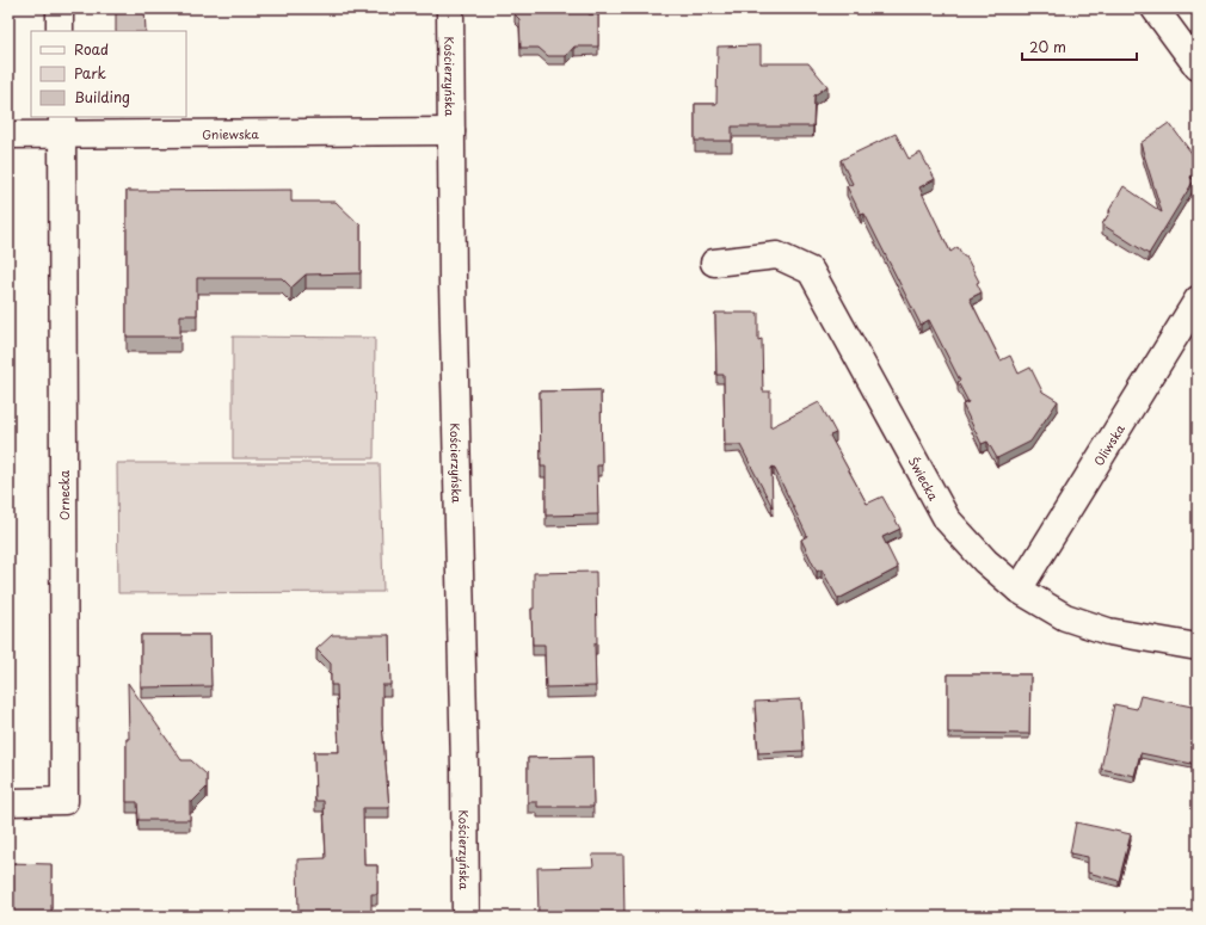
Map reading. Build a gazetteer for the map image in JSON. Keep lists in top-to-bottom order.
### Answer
{
  "streets": {
    "street": [
      "Kościerzyńska",
      "Gniewska",
      "Oliwska",
      "Świecka",
      "Ornecka"
    ]
  },
  "crossings": [
    ["Kościerzyńska", "Gniewska"],
    ["Gniewska", "Ornecka"],
    ["Oliwska", "Świecka"]
  ],
  "legend": ["Road", "Park", "Building"],
  "scale_bar": "20 m"
}
